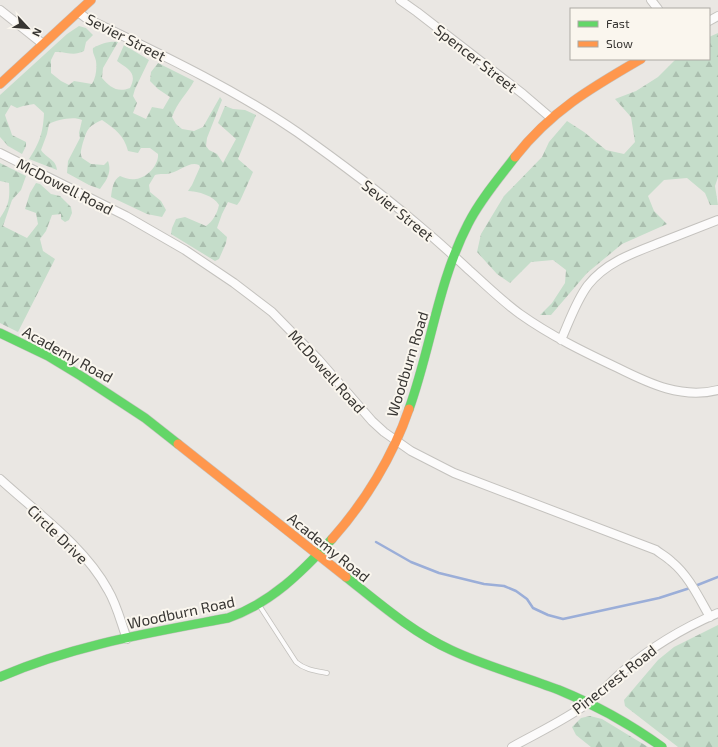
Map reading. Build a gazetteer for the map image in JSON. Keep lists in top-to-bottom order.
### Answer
{
  "streets": {
    "street": [
      "Sevier Street",
      "Spencer Street",
      "McDowell Road",
      "Academy Road",
      "Woodburn Road",
      "Circle Drive",
      "Pinecrest Road"
    ]
  },
  "crossings": [
    ["Sevier Street", "Woodburn Road"],
    ["Spencer Street", "Woodburn Road"],
    ["McDowell Road", "Woodburn Road"],
    ["McDowell Road", "Pinecrest Road"],
    ["Academy Road", "Woodburn Road"],
    ["Academy Road", "Pinecrest Road"],
    ["Woodburn Road", "Circle Drive"]
  ],
  "legend": ["Fast", "Slow"],
  "north": "bottom right"
}
